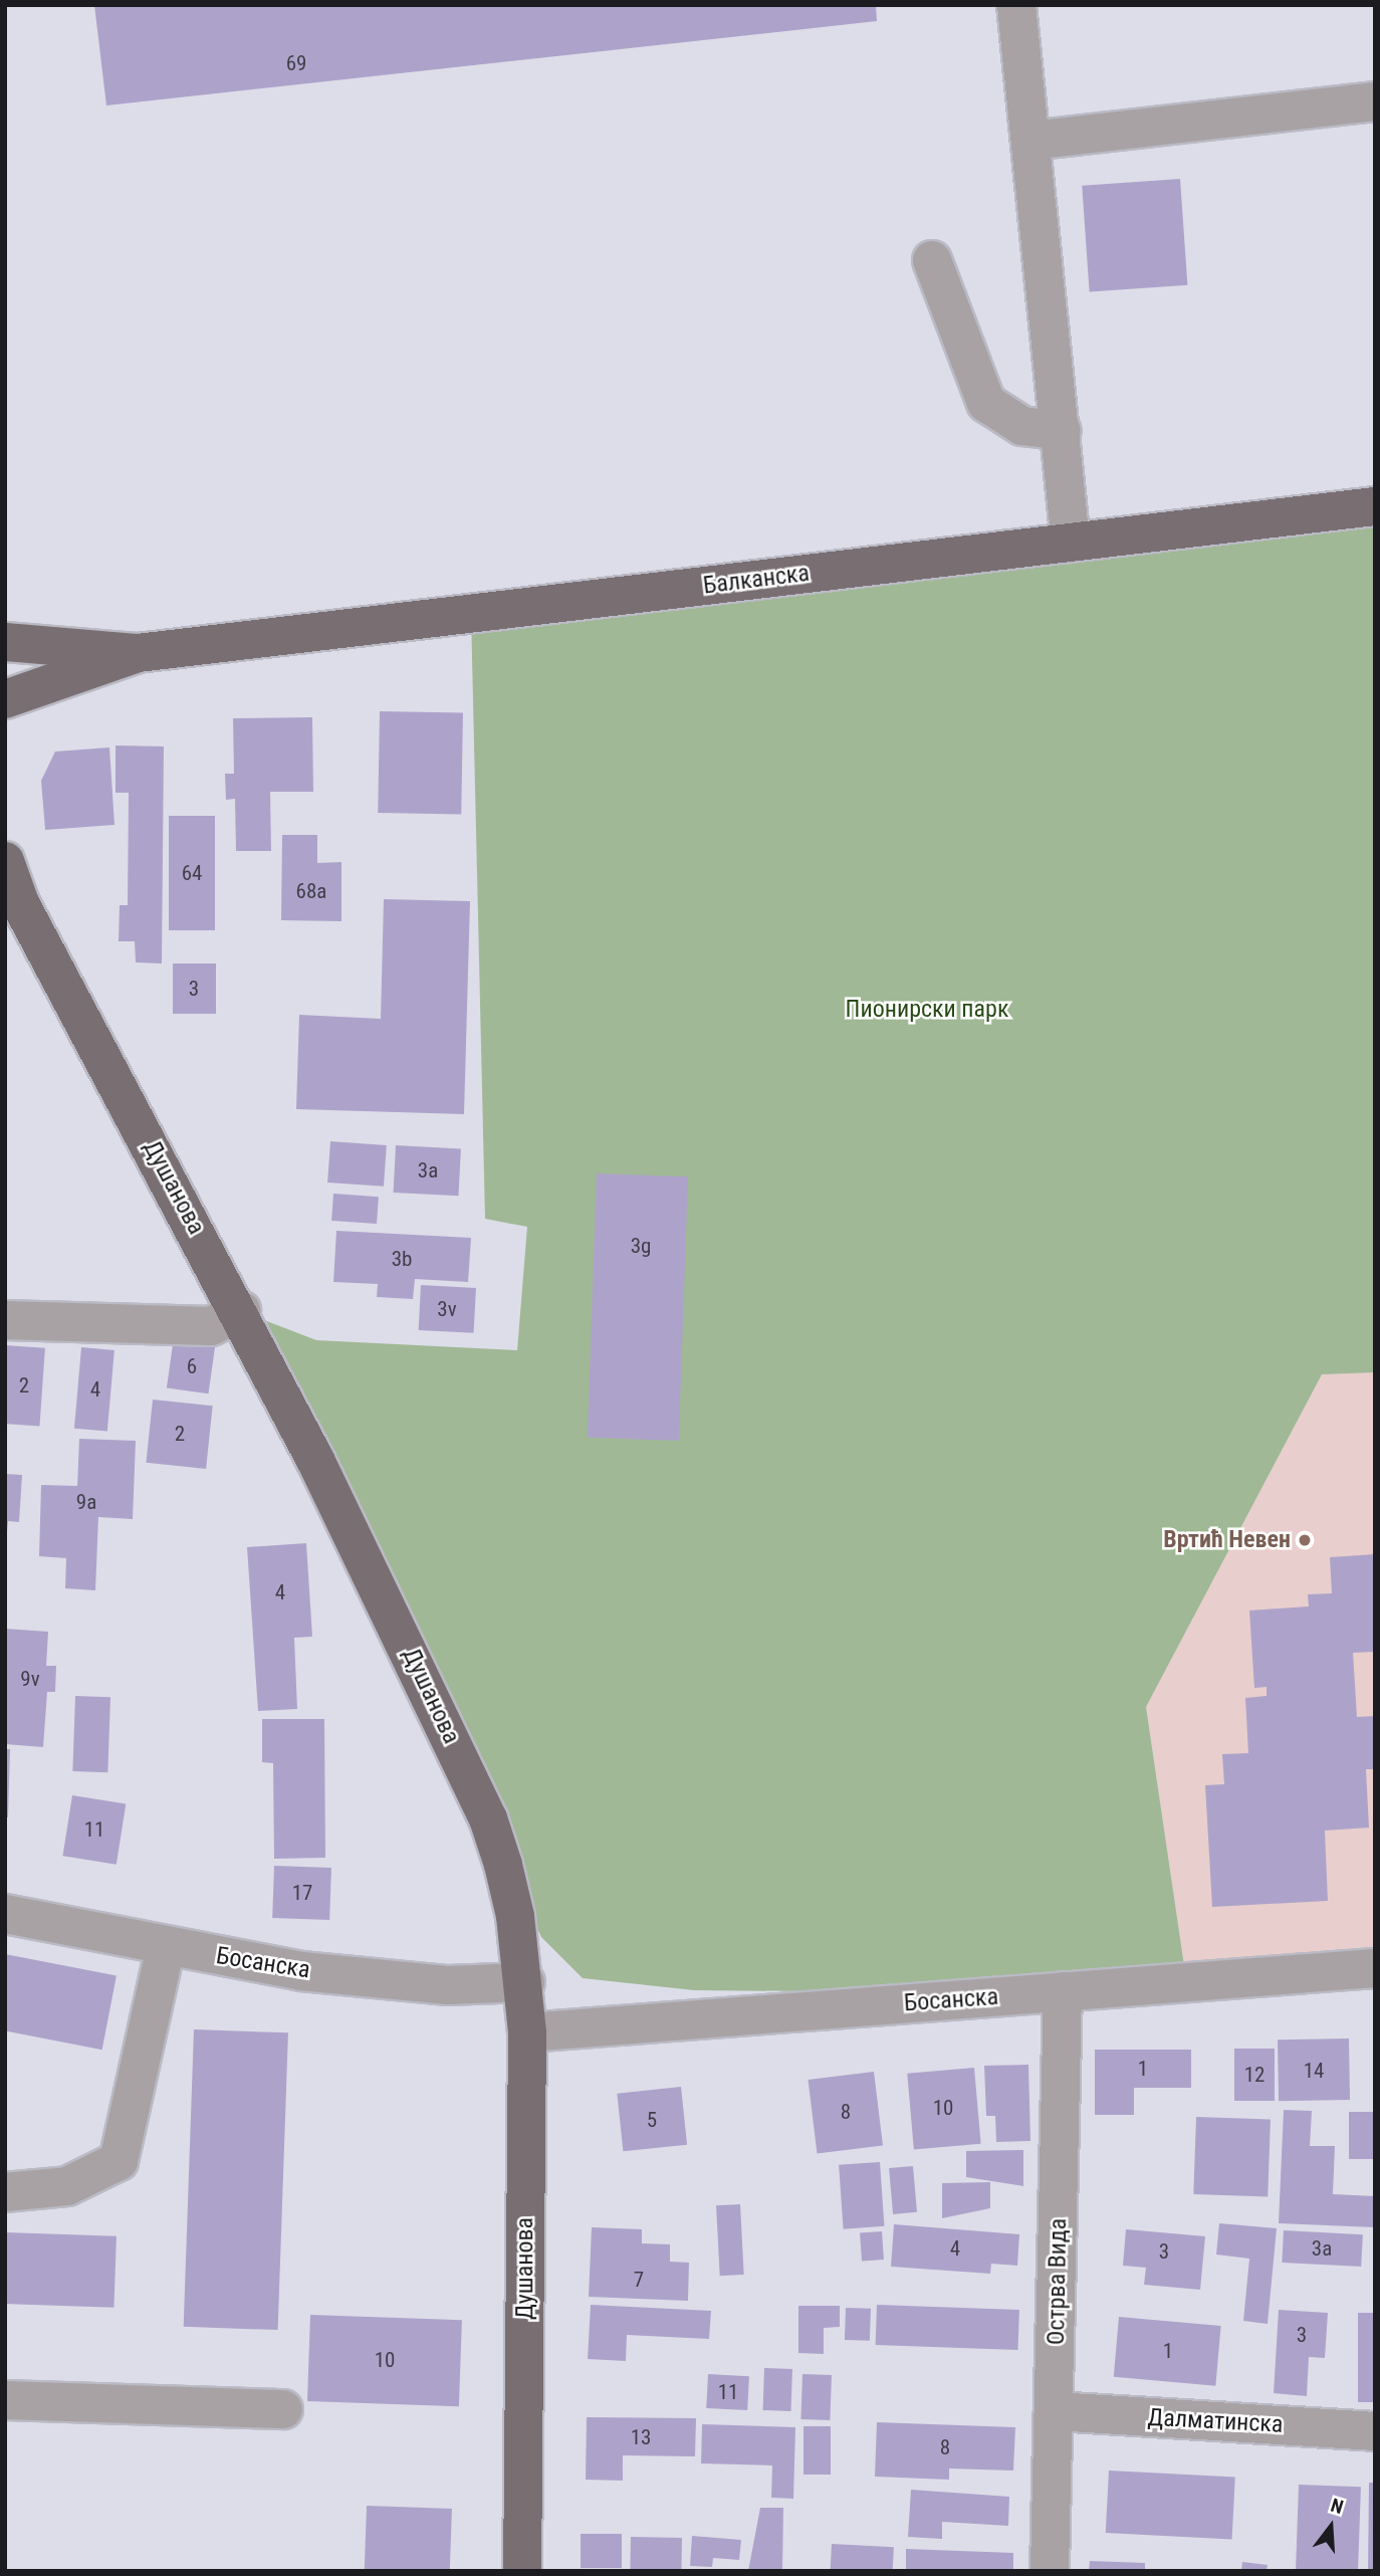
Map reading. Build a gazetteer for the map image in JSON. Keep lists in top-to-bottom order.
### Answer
{
  "streets": {
    "main road": ["Балканска", "Душанова"],
    "street": ["Босанска", "Острва Вида", "Далматинска"]
  },
  "crossings": [
    ["Душанова", "Босанска"],
    ["Босанска", "Острва Вида"],
    ["Острва Вида", "Далматинска"]
  ],
  "parks": ["Пионирски парк"],
  "places": ["Вртић Невен"],
  "house_numbers": [
    "69",
    "64",
    "68a",
    "3",
    "3a",
    "3g",
    "3b",
    "3v",
    "6",
    "2",
    "4",
    "2",
    "9a",
    "4",
    "9v",
    "11",
    "17",
    "1",
    "14",
    "12",
    "10",
    "8",
    "5",
    "4",
    "3a",
    "3",
    "7",
    "3",
    "1",
    "10",
    "11",
    "13",
    "8"
  ],
  "north": "top"
}
